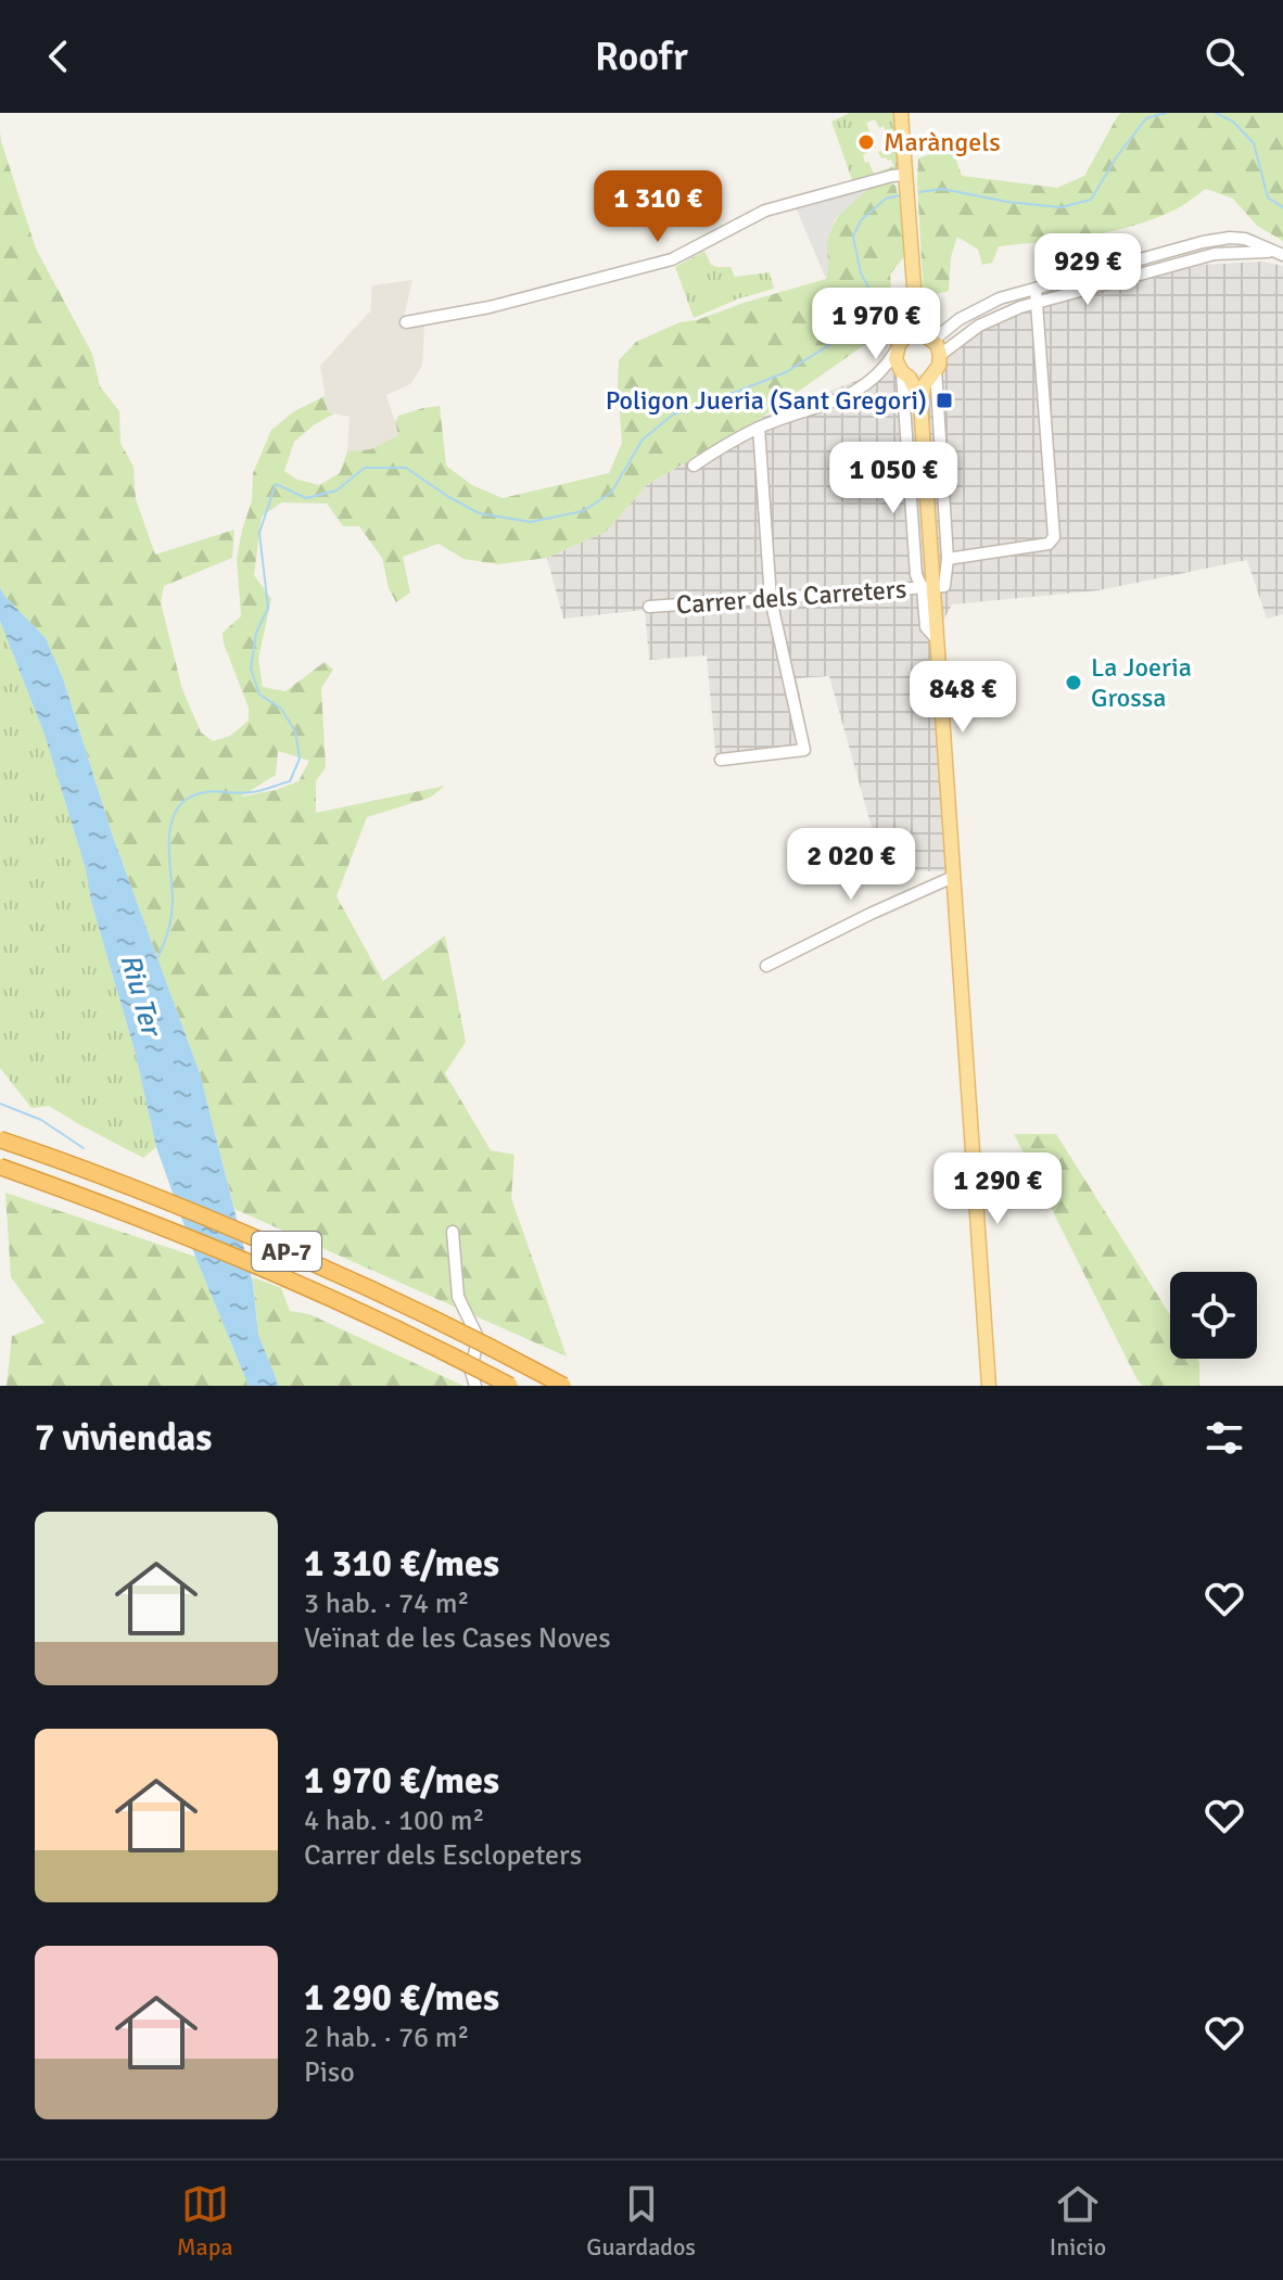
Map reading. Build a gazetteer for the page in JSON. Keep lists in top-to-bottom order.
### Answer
{
  "streets": {
    "highway": ["AP-7"],
    "street": ["Carrer dels Carreters"]
  },
  "water": ["Riu Ter"],
  "places": {
    "other": ["Maràngels", "La Joeria Grossa"],
    "transit": ["Poligon Jueria (Sant Gregori)"]
  },
  "page": {
    "header": "Roofr",
    "price": [
      "1 310 €",
      "929 €",
      "1 970 €",
      "1 050 €",
      "848 €",
      "2 020 €",
      "1 290 €"
    ],
    "heading": "7 viviendas",
    "list": [
      {
        "name": "1 310 €/mes",
        "note": "3 hab. · 74 m² · Veïnat de les Cases Noves"
      },
      {
        "name": "1 970 €/mes",
        "note": "4 hab. · 100 m² · Carrer dels Esclopeters"
      },
      {
        "name": "1 290 €/mes",
        "note": "2 hab. · 76 m² · Piso"
      }
    ],
    "tabs": ["Mapa", "Guardados", "Inicio"]
  }
}
